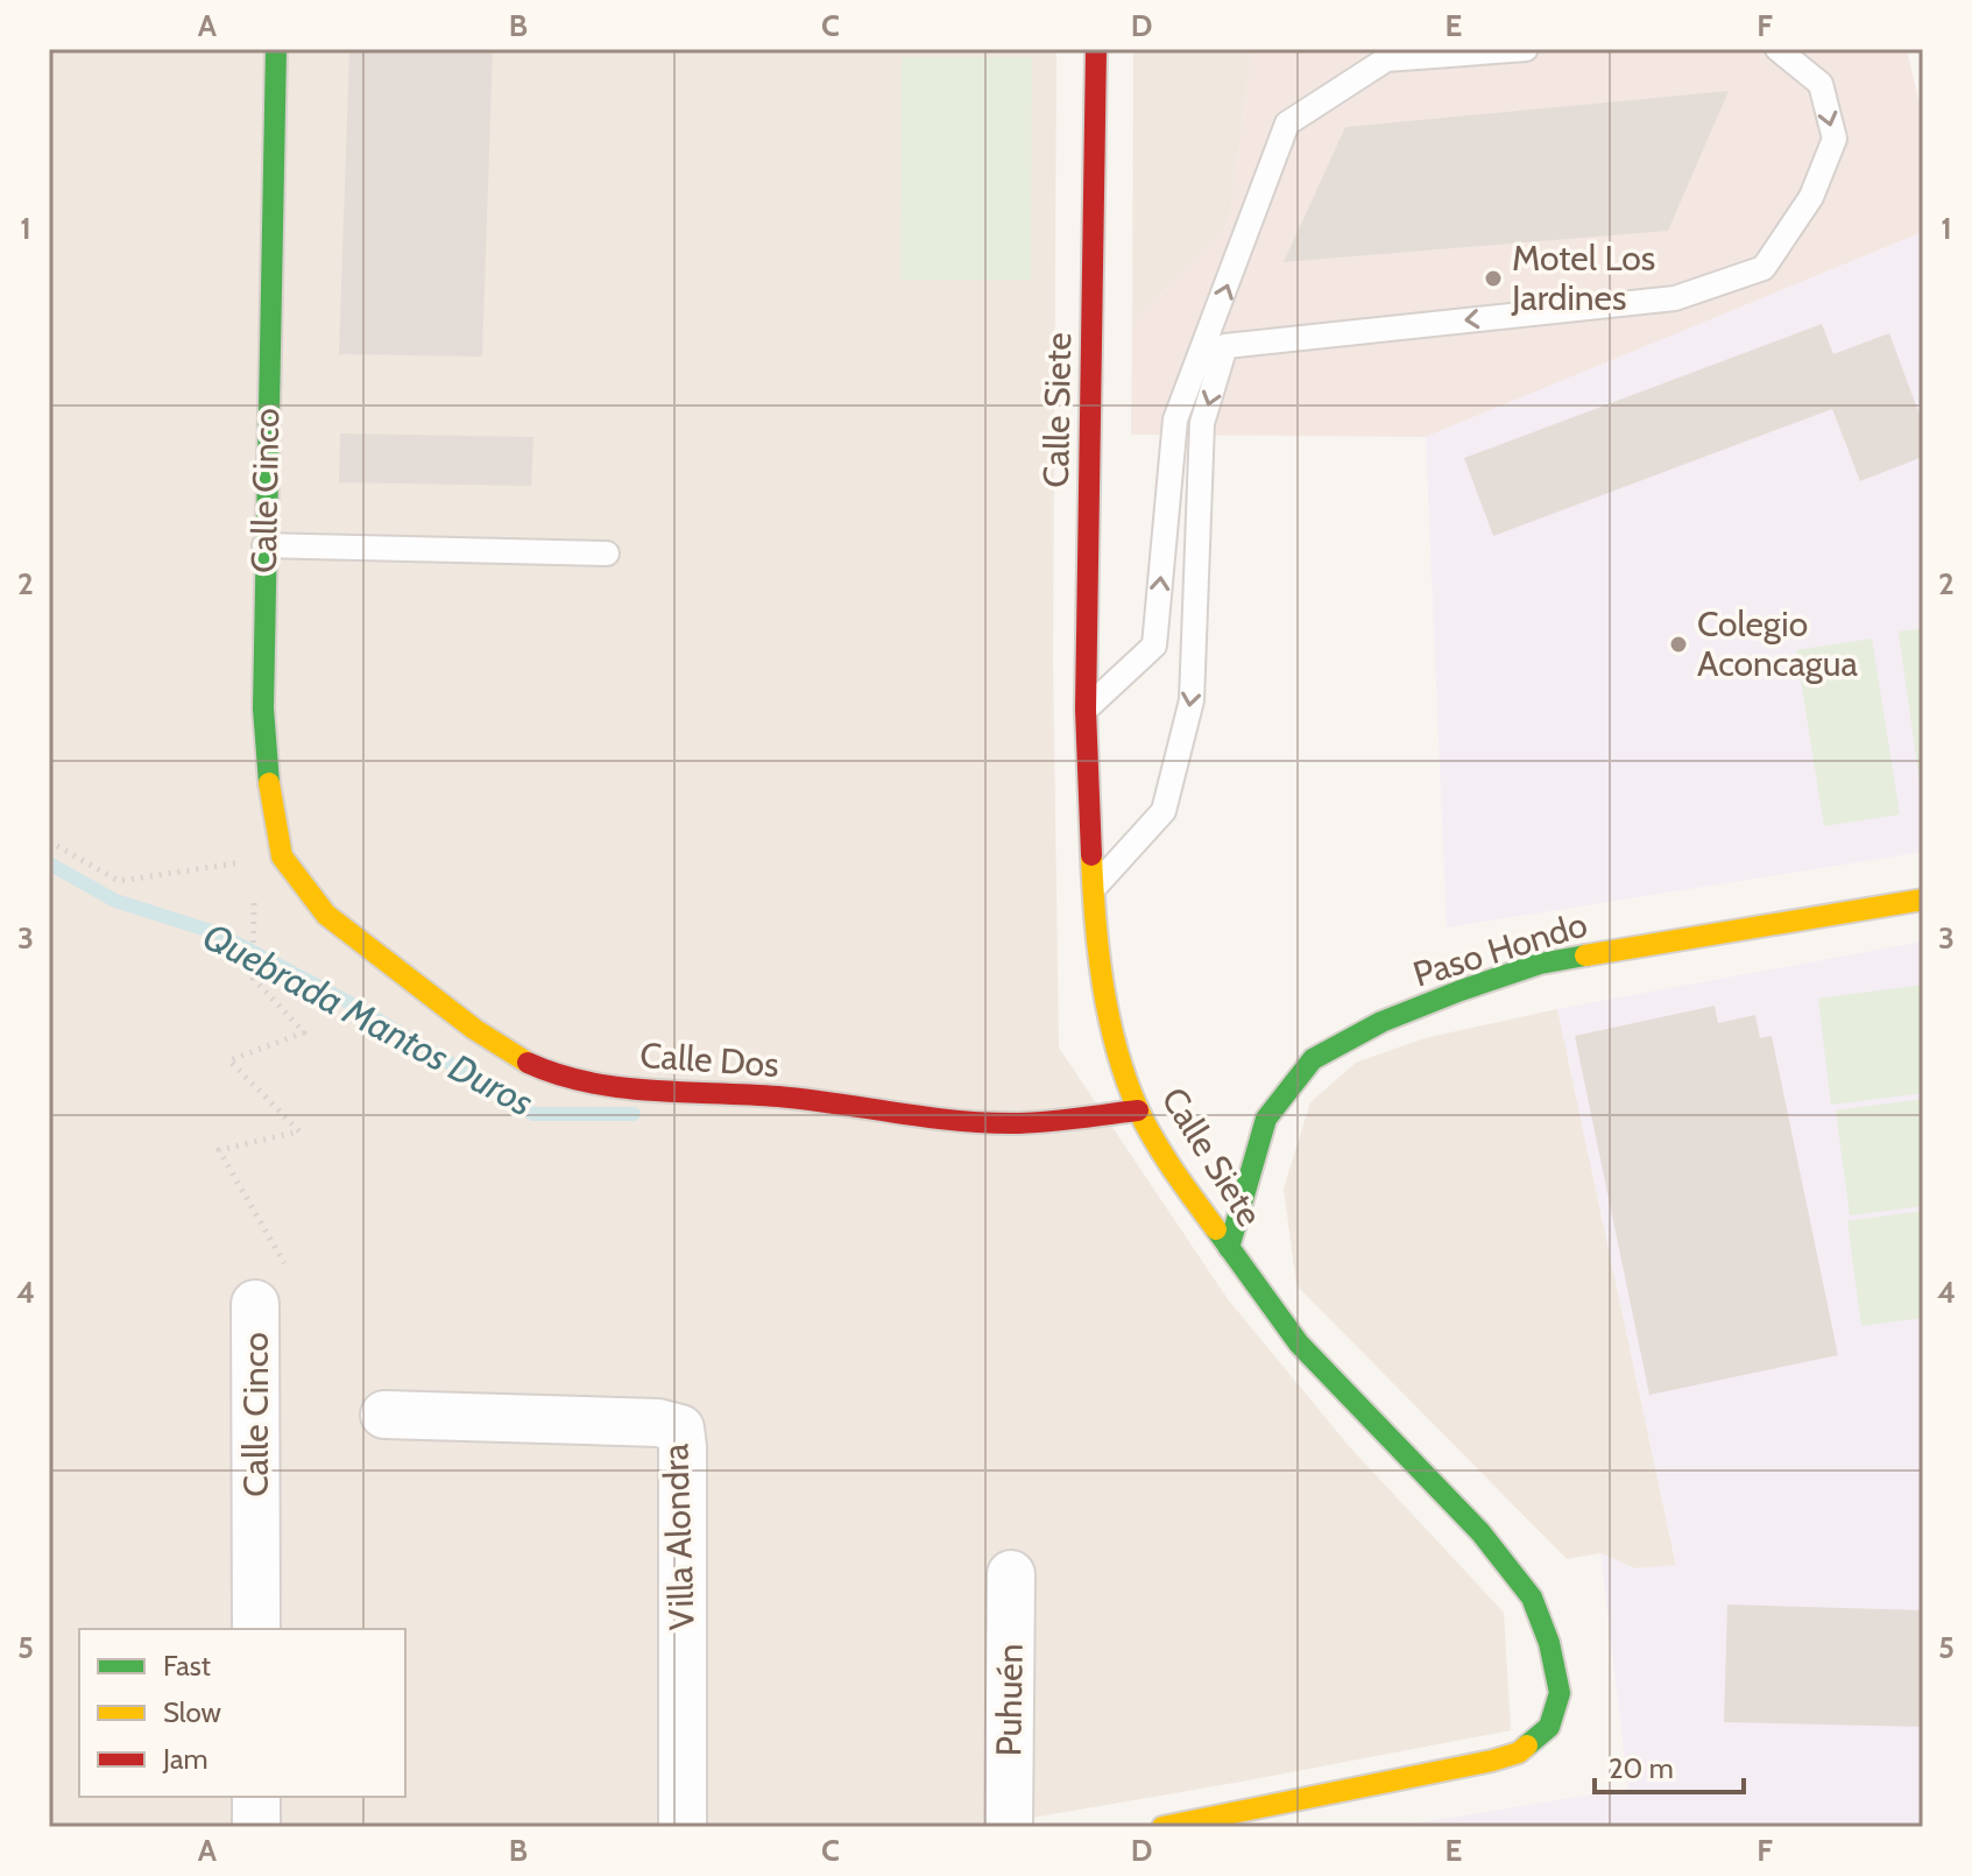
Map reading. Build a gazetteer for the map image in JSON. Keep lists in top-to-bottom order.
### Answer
{
  "streets": {
    "street": [
      "Calle Siete",
      "Calle Cinco",
      "Paso Hondo",
      "Calle Dos",
      "Villa Alondra",
      "Puhuén"
    ]
  },
  "crossings": [
    ["Calle Siete", "Paso Hondo"],
    ["Calle Siete", "Calle Dos"],
    ["Calle Cinco", "Calle Dos"]
  ],
  "water": ["Quebrada Mantos Duros"],
  "places": ["Motel Los Jardines", "Colegio Aconcagua"],
  "legend": ["Fast", "Slow", "Jam"],
  "scale_bar": "20 m",
  "grid": {
    "columns": [
      "A",
      "B",
      "C",
      "D",
      "E",
      "F"
    ],
    "rows": [
      "1",
      "2",
      "3",
      "4",
      "5"
    ]
  }
}
